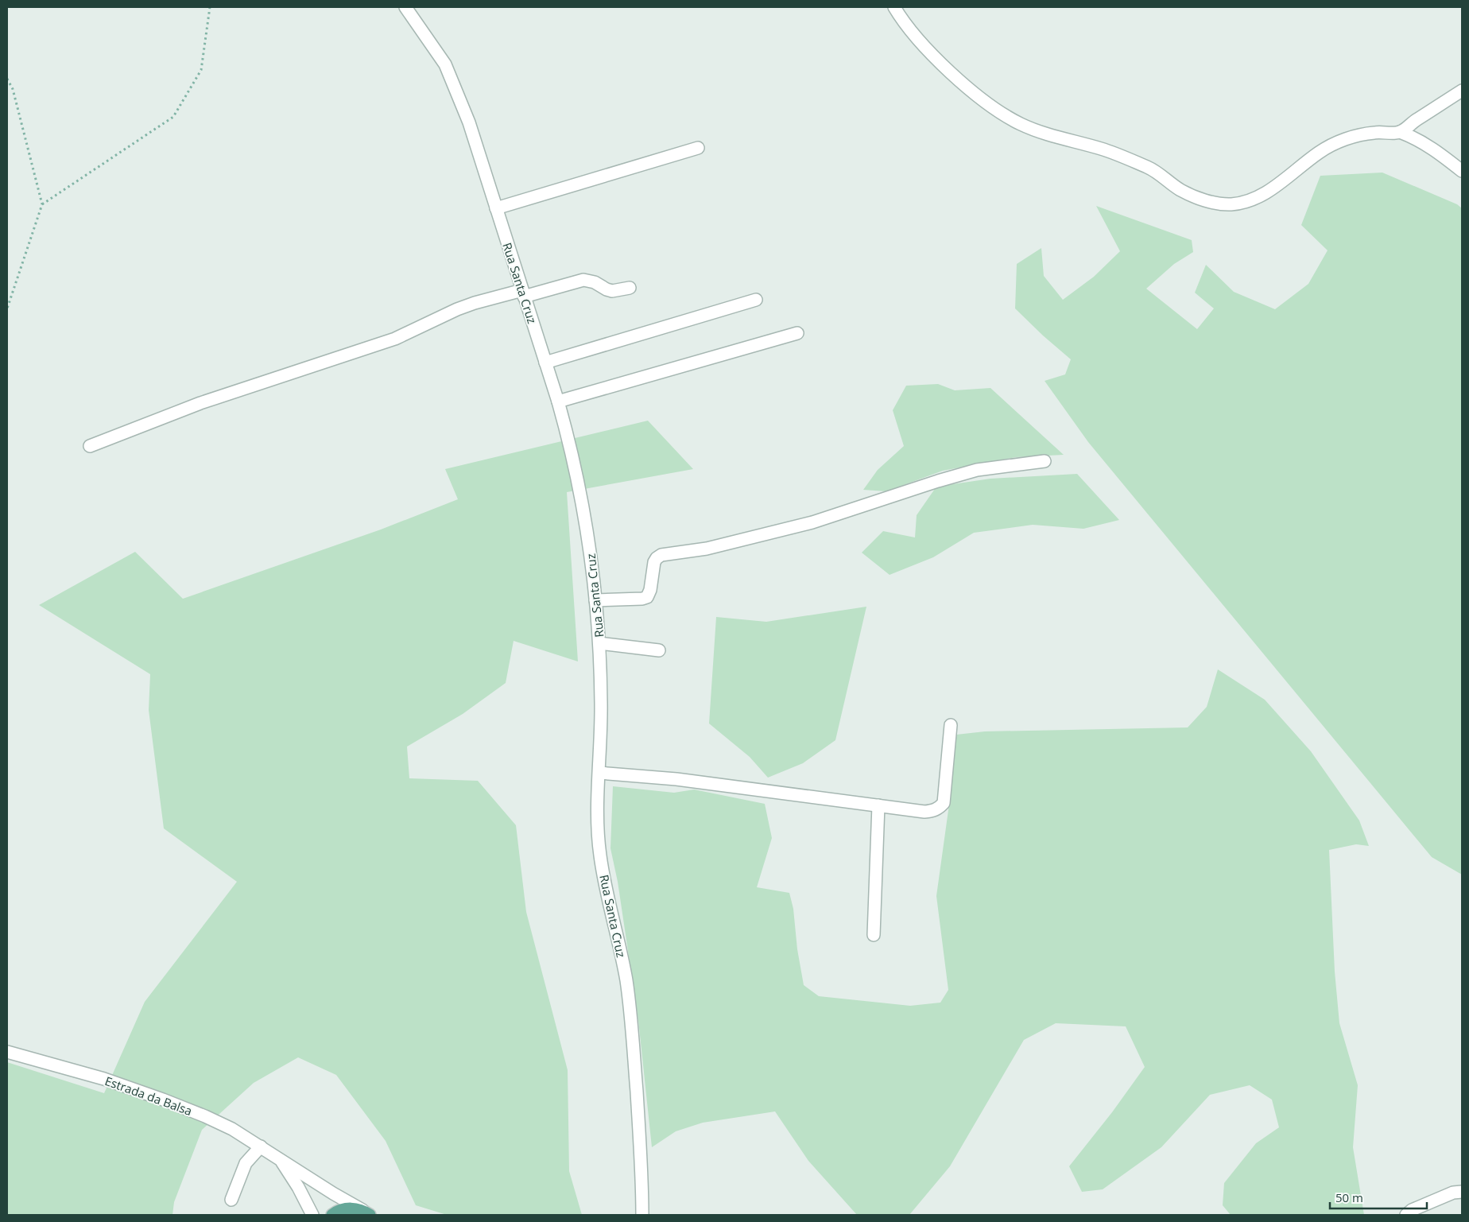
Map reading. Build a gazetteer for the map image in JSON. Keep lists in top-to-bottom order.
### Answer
{
  "streets": {
    "street": ["Rua Santa Cruz", "Estrada da Balsa"]
  },
  "scale_bar": "50 m"
}
